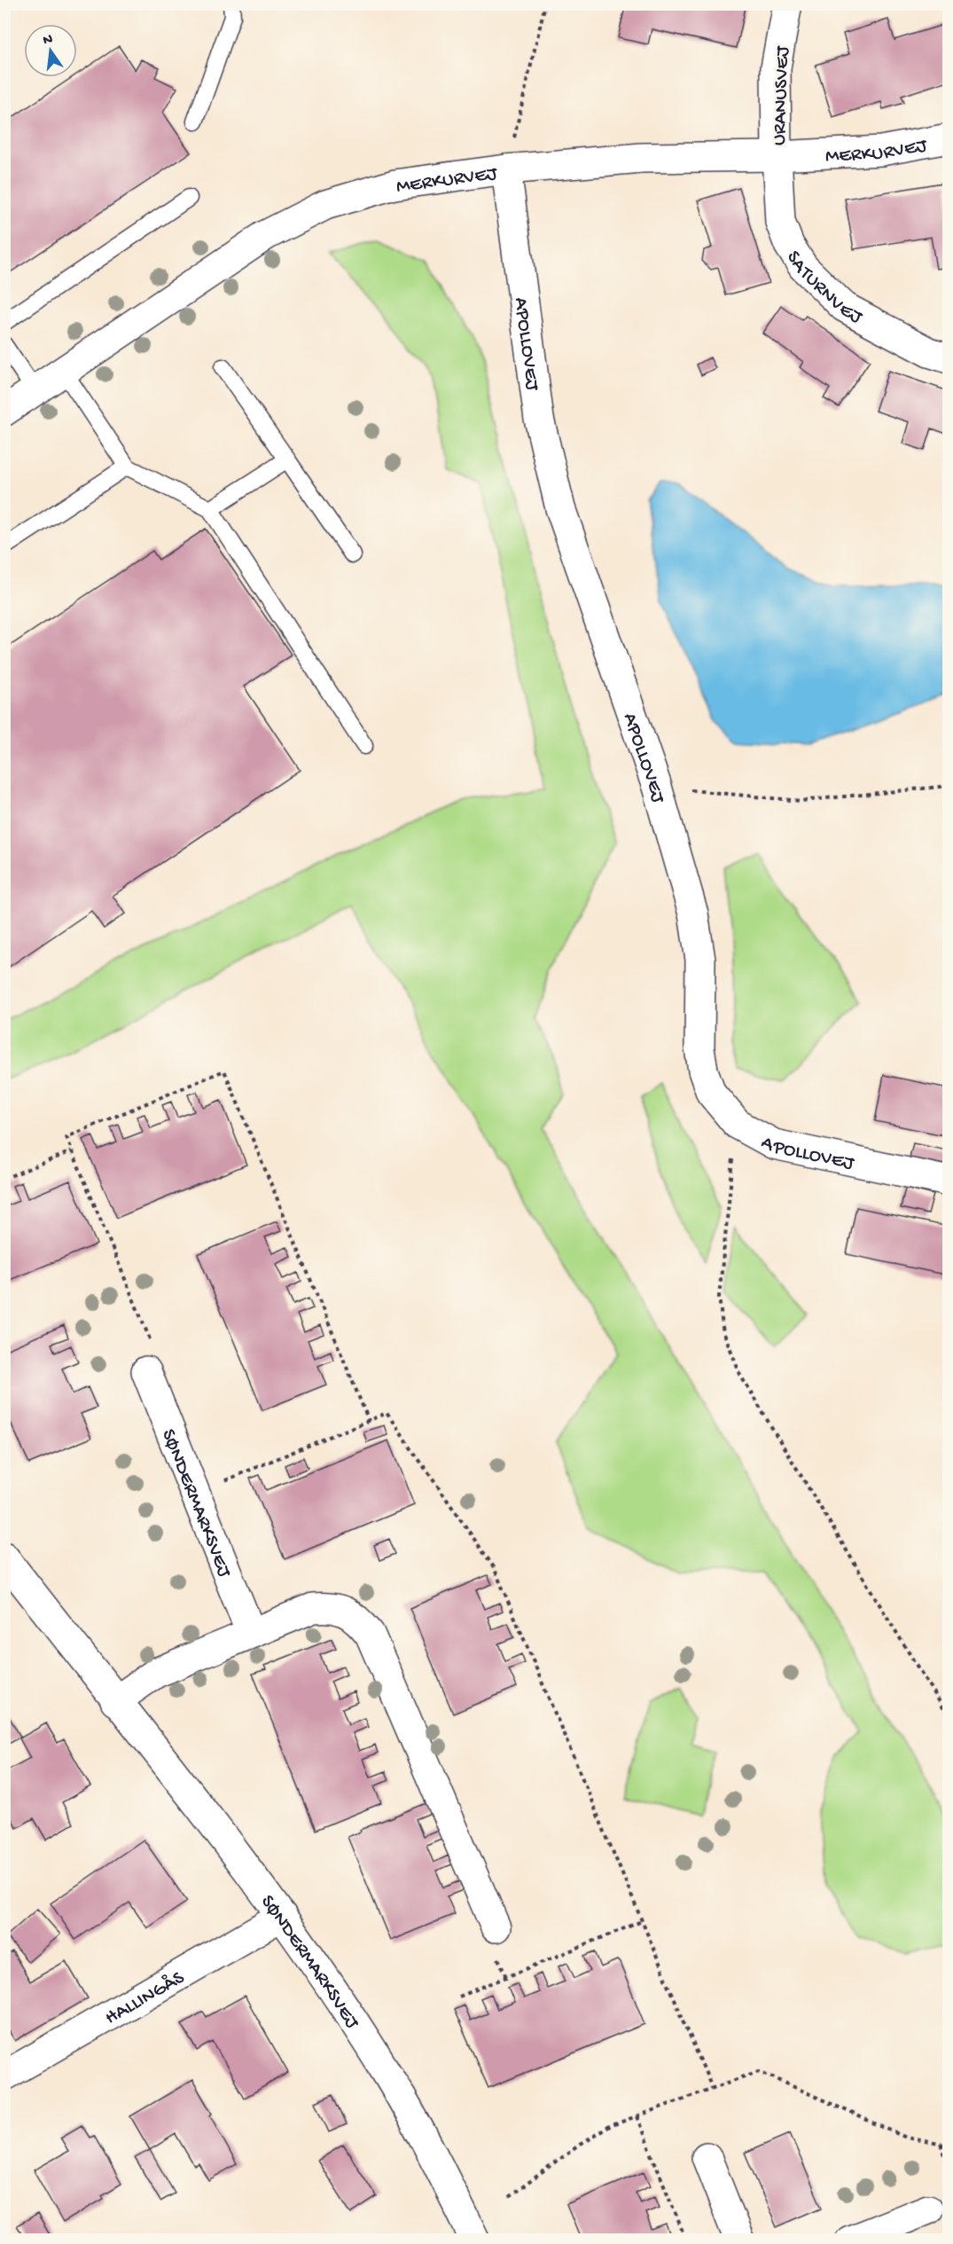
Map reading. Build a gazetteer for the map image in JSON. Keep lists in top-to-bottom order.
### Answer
{
  "streets": {
    "street": [
      "URANUSVEJ",
      "MERKURVEJ",
      "SATURNVEJ",
      "APOLLOVEJ",
      "SØNDERMARKSVEJ",
      "HALLINGÅS"
    ]
  },
  "crossings": [
    ["URANUSVEJ", "MERKURVEJ"],
    ["URANUSVEJ", "SATURNVEJ"],
    ["MERKURVEJ", "SATURNVEJ"],
    ["MERKURVEJ", "APOLLOVEJ"],
    ["SØNDERMARKSVEJ", "HALLINGÅS"]
  ],
  "north": "top"
}
